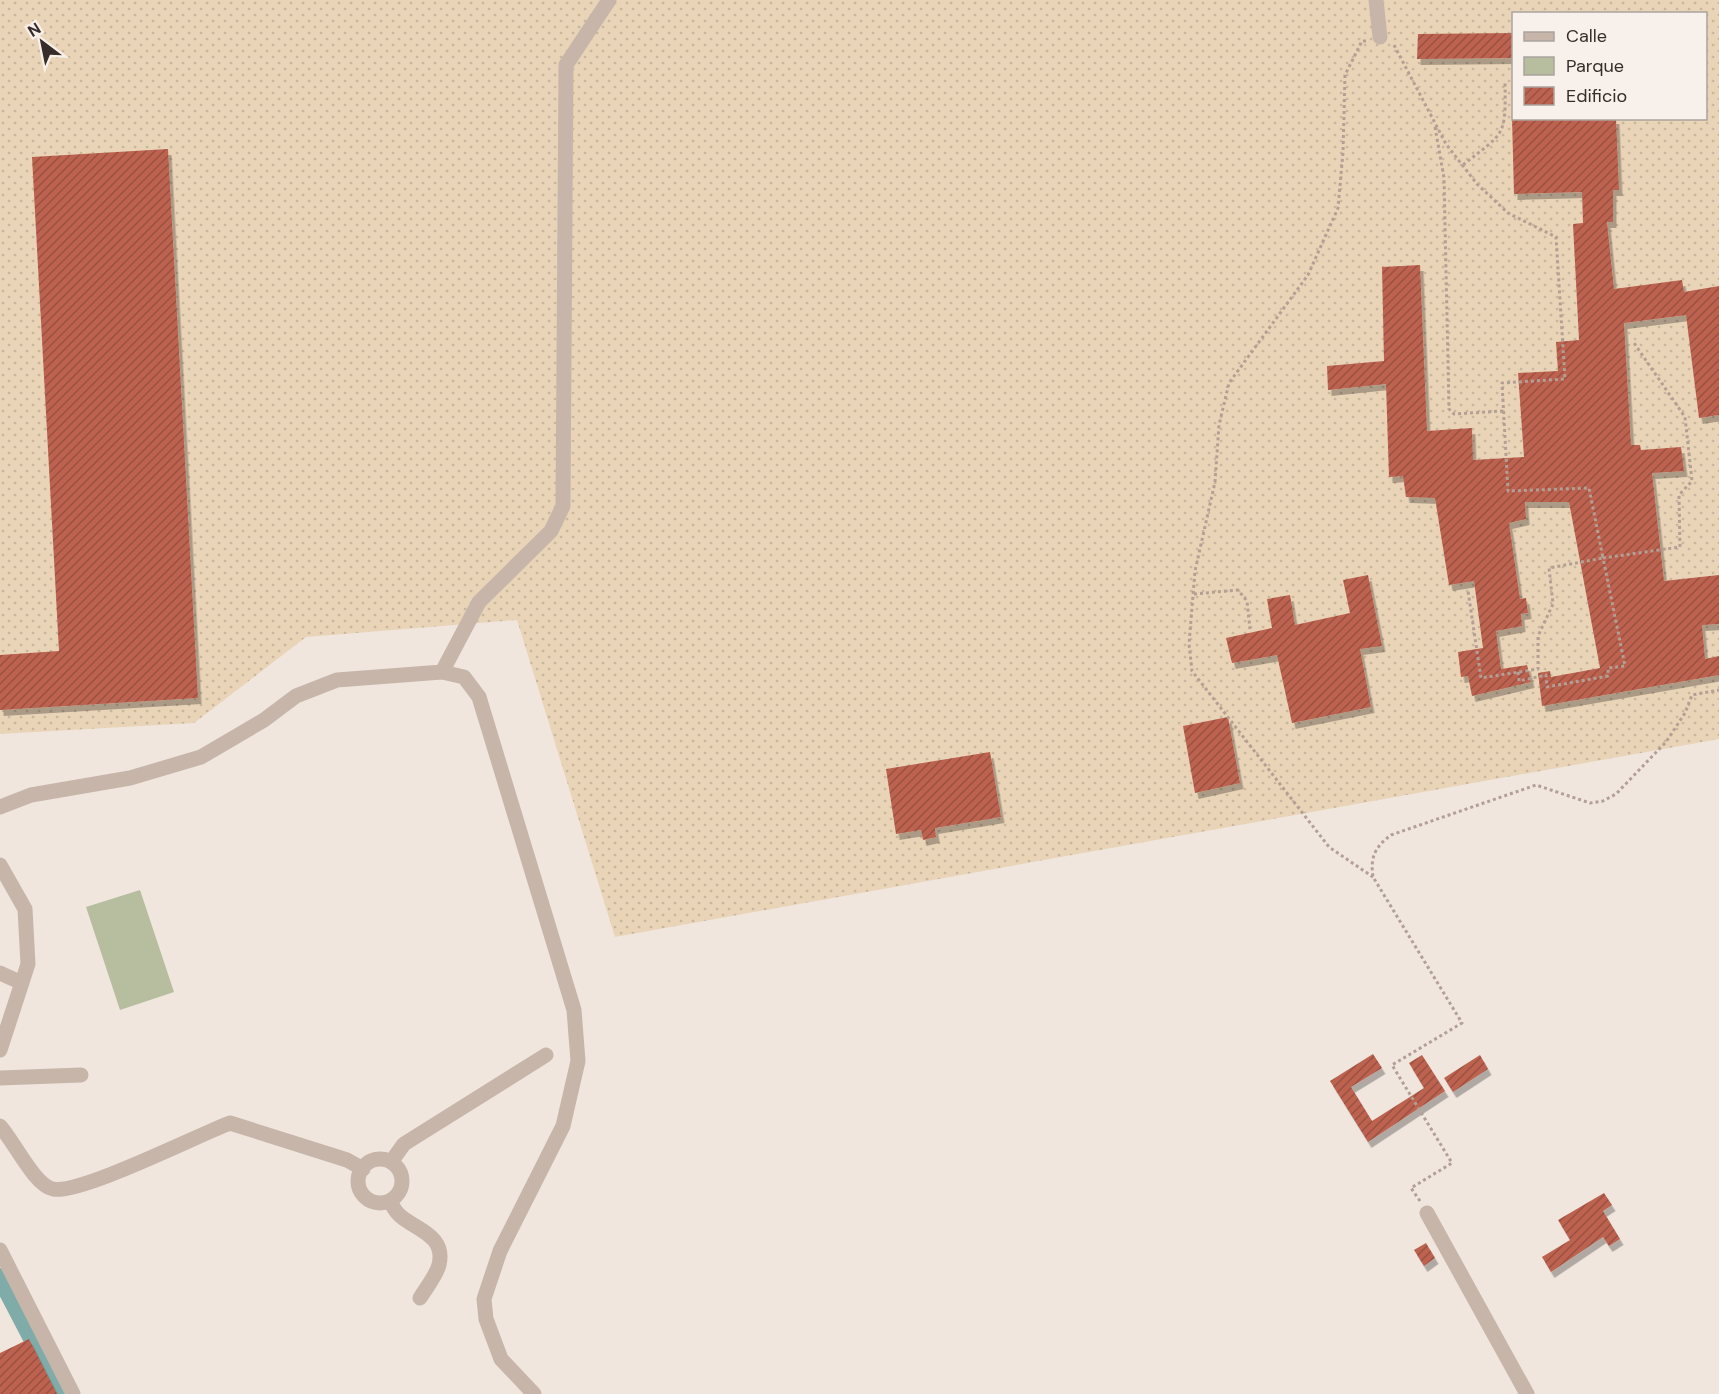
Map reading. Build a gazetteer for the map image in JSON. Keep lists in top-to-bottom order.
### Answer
{
  "legend": ["Calle", "Parque", "Edificio"],
  "north": "top left"
}
